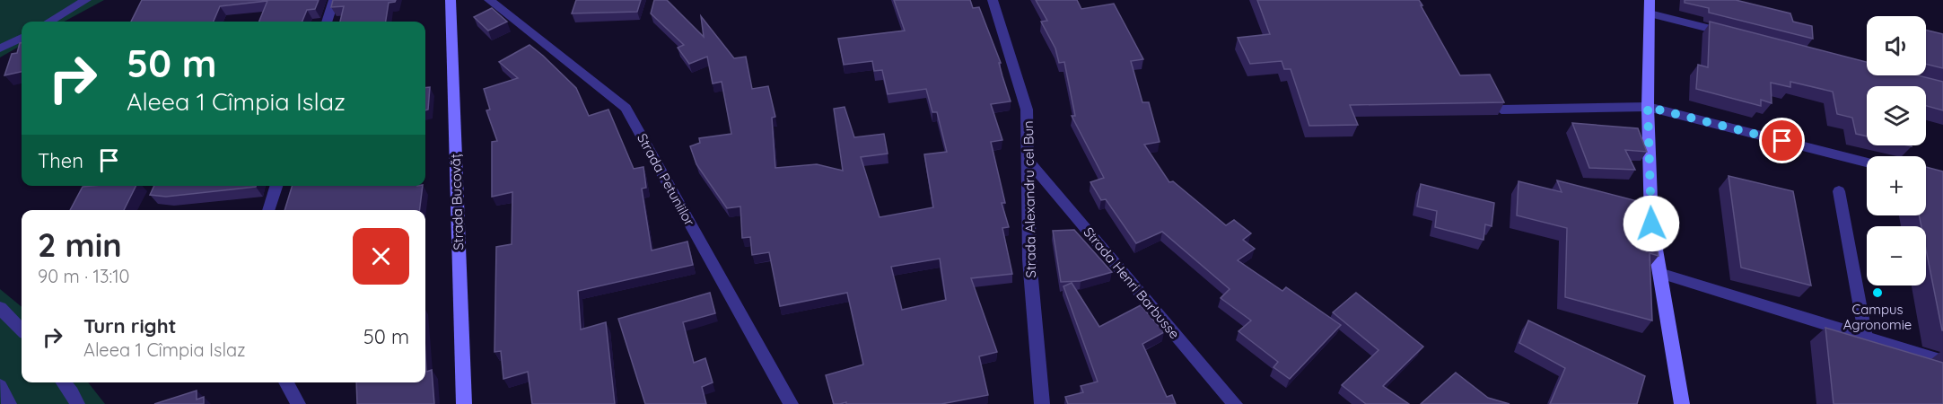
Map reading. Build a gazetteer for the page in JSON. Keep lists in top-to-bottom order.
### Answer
{
  "streets": {
    "street": [
      "Strada Petuniilor",
      "Strada Alexandru cel Bun",
      "Strada Bucovăț",
      "Strada Henri Barbusse"
    ]
  },
  "crossings": [
    ["Strada Alexandru cel Bun", "Strada Henri Barbusse"]
  ],
  "places": ["Campus Agronomie"],
  "page": {
    "map_buttons": ["+", "−"],
    "turn": ["50 m", "Aleea 1 Cîmpia Islaz"],
    "then": "Then",
    "heading": ["2 min", "90 m · 13:10"],
    "list": [
      {
        "name": "Turn right",
        "note": "Aleea 1 Cîmpia Islaz",
        "value": "50 m"
      }
    ]
  }
}
